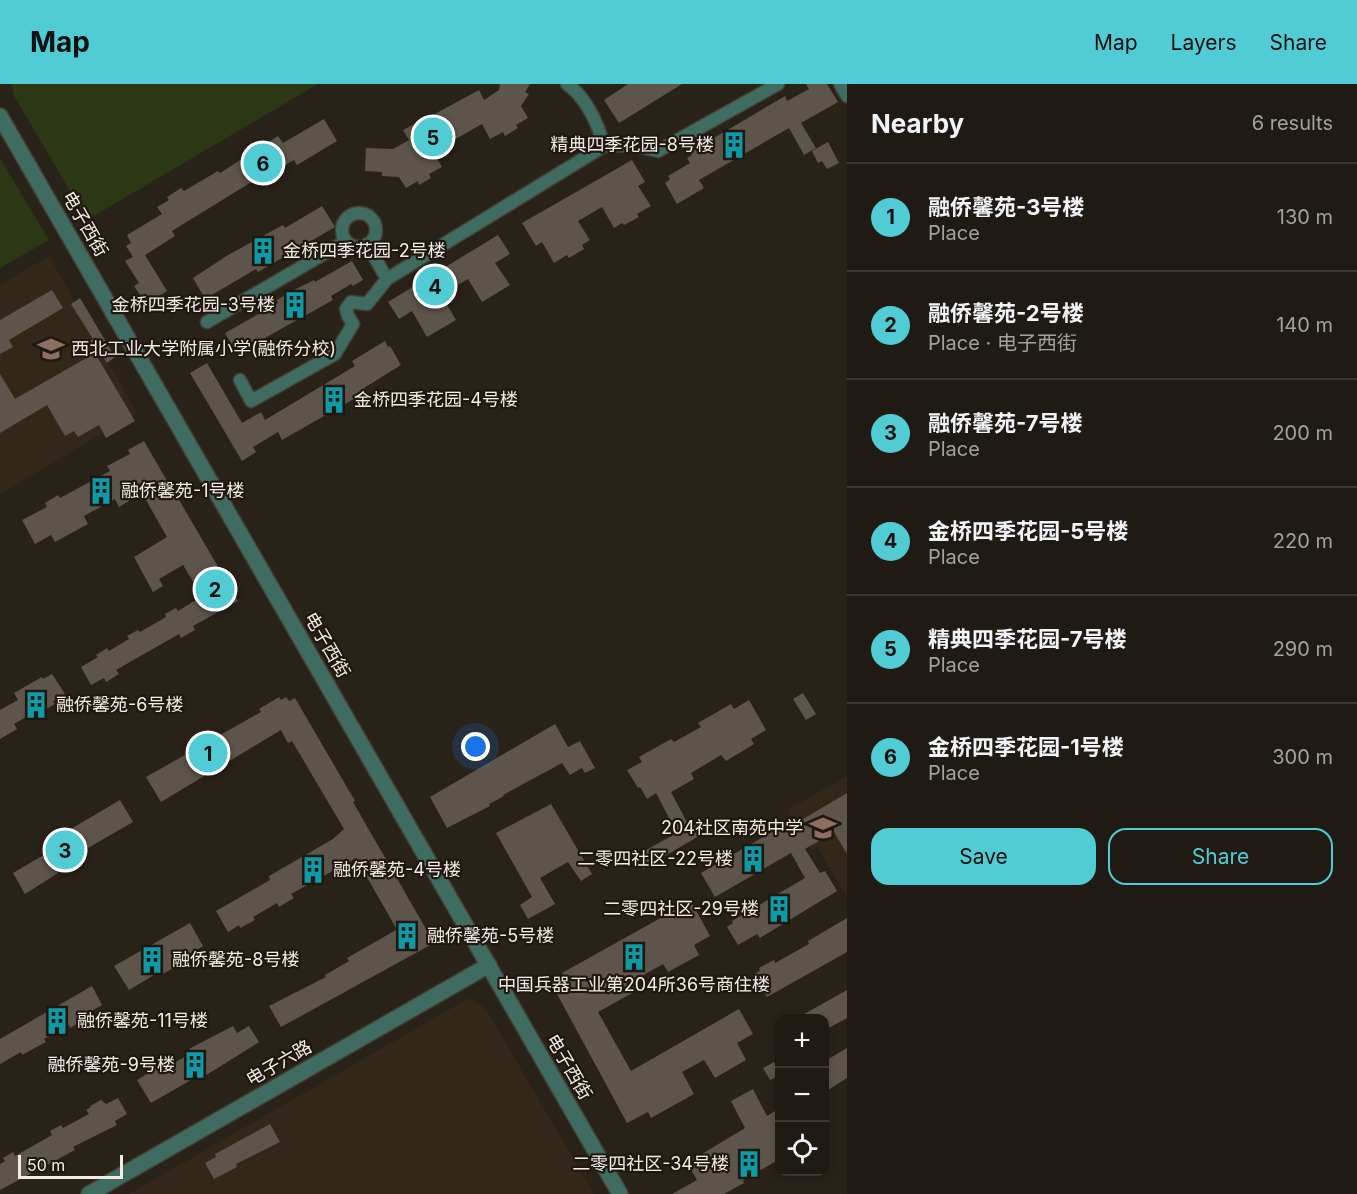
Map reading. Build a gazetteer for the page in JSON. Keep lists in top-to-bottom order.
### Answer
{
  "streets": {
    "street": ["电子西街", "电子六路"]
  },
  "crossings": [
    ["电子西街", "电子六路"]
  ],
  "places": {
    "building": [
      "精典四季花园-8号楼",
      "金桥四季花园-2号楼",
      "金桥四季花园-3号楼",
      "金桥四季花园-4号楼",
      "融侨馨苑-1号楼",
      "融侨馨苑-6号楼",
      "二零四社区-22号楼",
      "融侨馨苑-4号楼",
      "二零四社区-29号楼",
      "融侨馨苑-5号楼",
      "中国兵器工业第204所36号商住楼",
      "融侨馨苑-8号楼",
      "融侨馨苑-11号楼",
      "融侨馨苑-9号楼",
      "二零四社区-34号楼"
    ],
    "school or university": ["西北工业大学附属小学(融侨分校)", "204社区南苑中学"]
  },
  "scale_bar": "50 m",
  "page": {
    "header": "Map",
    "nav": ["Map", "Layers", "Share"],
    "heading": ["Nearby", "6 results"],
    "pins": [
      "5",
      "6",
      "4",
      "2",
      "1",
      "3"
    ],
    "list": [
      {
        "mark": "1",
        "name": "融侨馨苑-3号楼",
        "note": "Place",
        "value": "130 m"
      },
      {
        "mark": "2",
        "name": "融侨馨苑-2号楼",
        "note": "Place · 电子西街",
        "value": "140 m"
      },
      {
        "mark": "3",
        "name": "融侨馨苑-7号楼",
        "note": "Place",
        "value": "200 m"
      },
      {
        "mark": "4",
        "name": "金桥四季花园-5号楼",
        "note": "Place",
        "value": "220 m"
      },
      {
        "mark": "5",
        "name": "精典四季花园-7号楼",
        "note": "Place",
        "value": "290 m"
      },
      {
        "mark": "6",
        "name": "金桥四季花园-1号楼",
        "note": "Place",
        "value": "300 m"
      }
    ],
    "buttons": ["Save", "Share"],
    "map_buttons": ["+", "−"],
    "scale": "50 m"
  }
}
